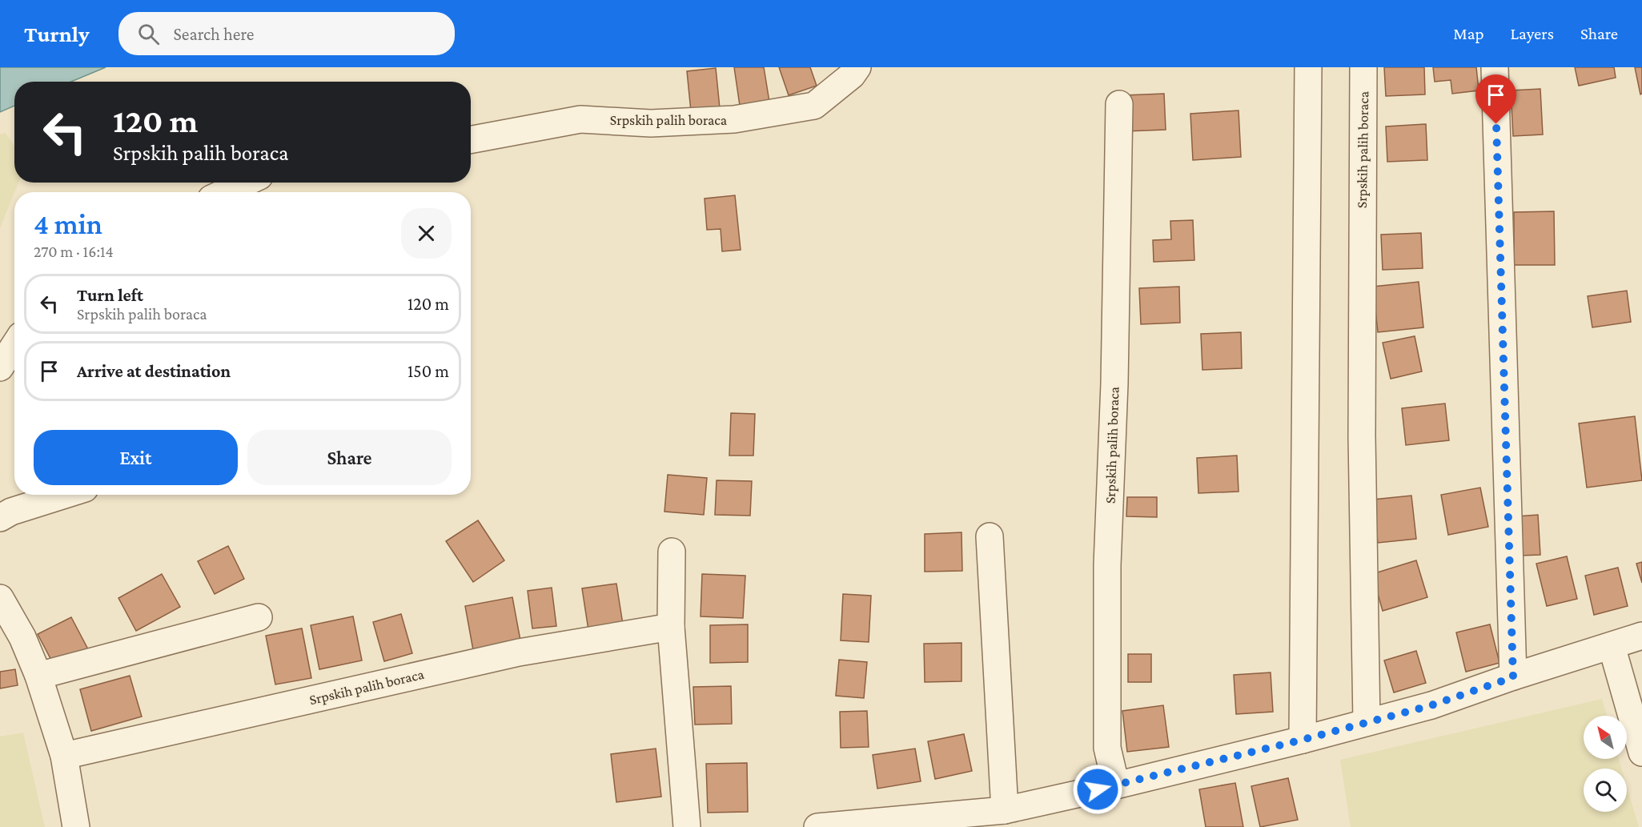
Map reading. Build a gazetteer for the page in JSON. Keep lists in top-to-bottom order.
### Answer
{
  "streets": {
    "street": ["Srpskih palih boraca"]
  },
  "north": "top left",
  "page": {
    "header": "Turnly",
    "search": "Search here",
    "nav": ["Map", "Layers", "Share"],
    "turn": ["120 m", "Srpskih palih boraca"],
    "heading": ["4 min", "270 m · 16:14"],
    "list": [
      {
        "name": "Turn left",
        "note": "Srpskih palih boraca",
        "value": "120 m"
      },
      {
        "name": "Arrive at destination",
        "value": "150 m"
      }
    ],
    "buttons": ["Exit", "Share"]
  }
}
